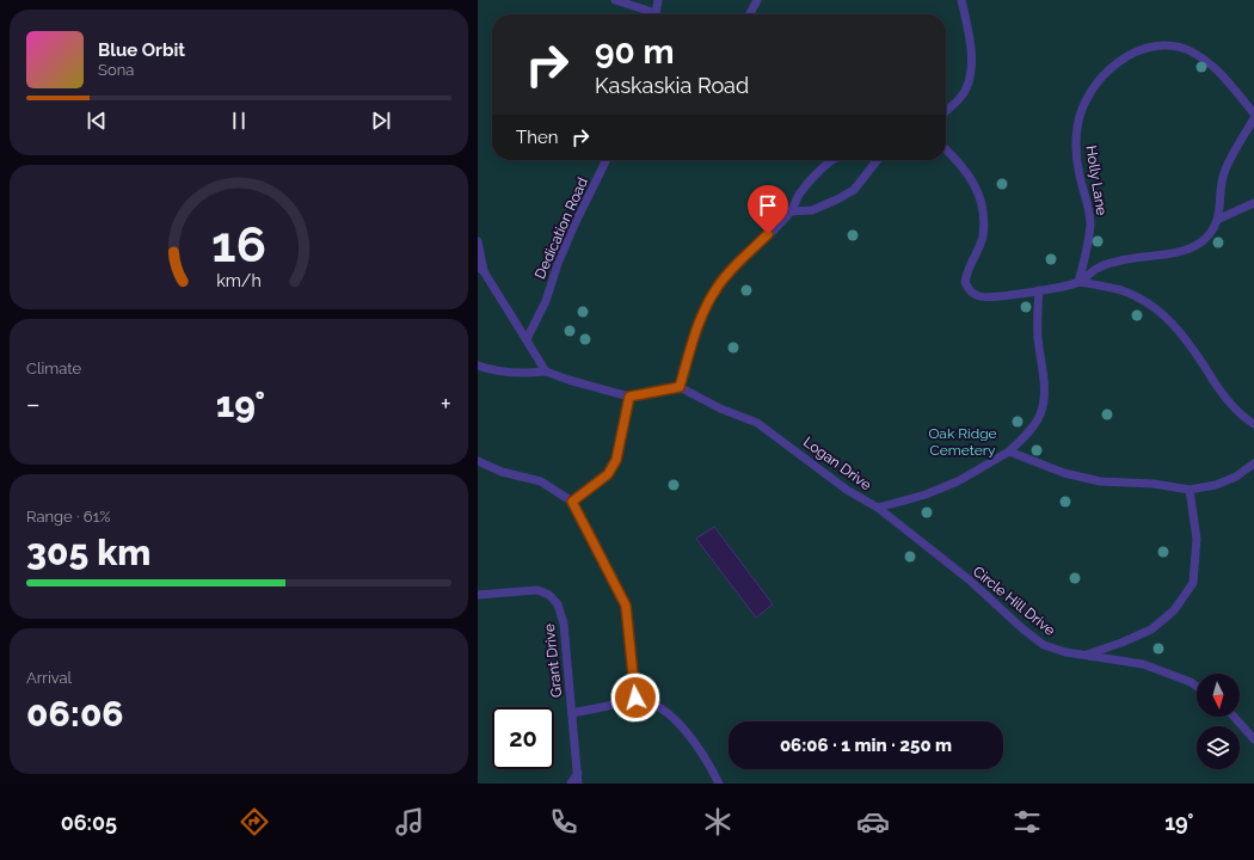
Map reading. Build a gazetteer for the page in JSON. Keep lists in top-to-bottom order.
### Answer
{
  "streets": {
    "lane": [
      "Holly Lane",
      "Dedication Road",
      "Logan Drive",
      "Circle Hill Drive",
      "Grant Drive"
    ]
  },
  "crossings": [
    ["Logan Drive", "Circle Hill Drive"]
  ],
  "parks": ["Oak Ridge Cemetery"],
  "north": "bottom",
  "page": {
    "turn": ["90 m", "Kaskaskia Road"],
    "song": ["Blue Orbit", "Sona"],
    "then": "Then",
    "tile": [
      "Climate",
      ["Range · 61%", "305 km"],
      ["Arrival", "06:06"]
    ],
    "heat": ["−", "19°", "+"],
    "limit": "20",
    "trip": "06:06 · 1 min · 250 m",
    "tabs": ["06:05", "19°"],
    "gauge": ["16", "km/h"]
  }
}
